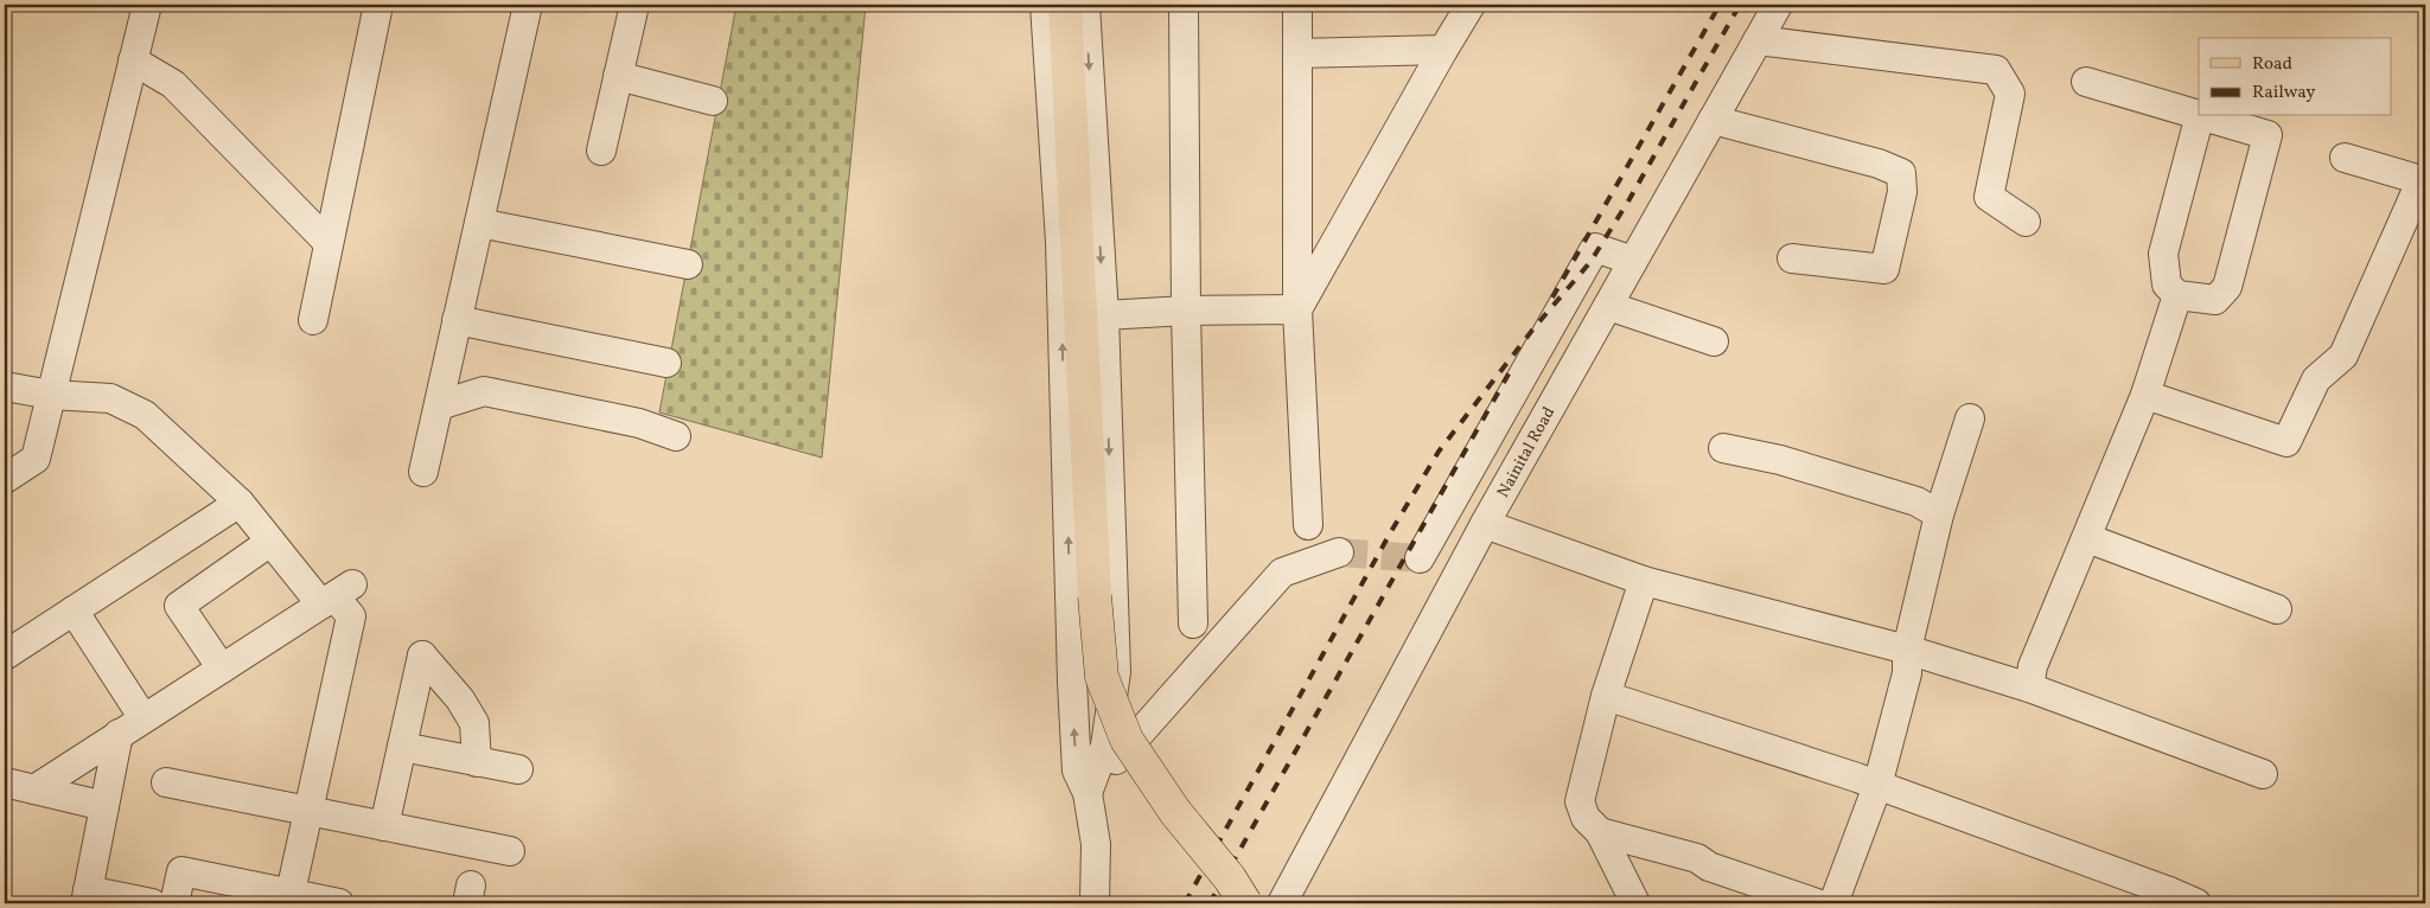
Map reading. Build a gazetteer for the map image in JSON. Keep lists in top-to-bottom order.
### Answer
{
  "streets": {
    "street": ["Nainital Road"]
  },
  "legend": ["Road", "Railway"]
}
